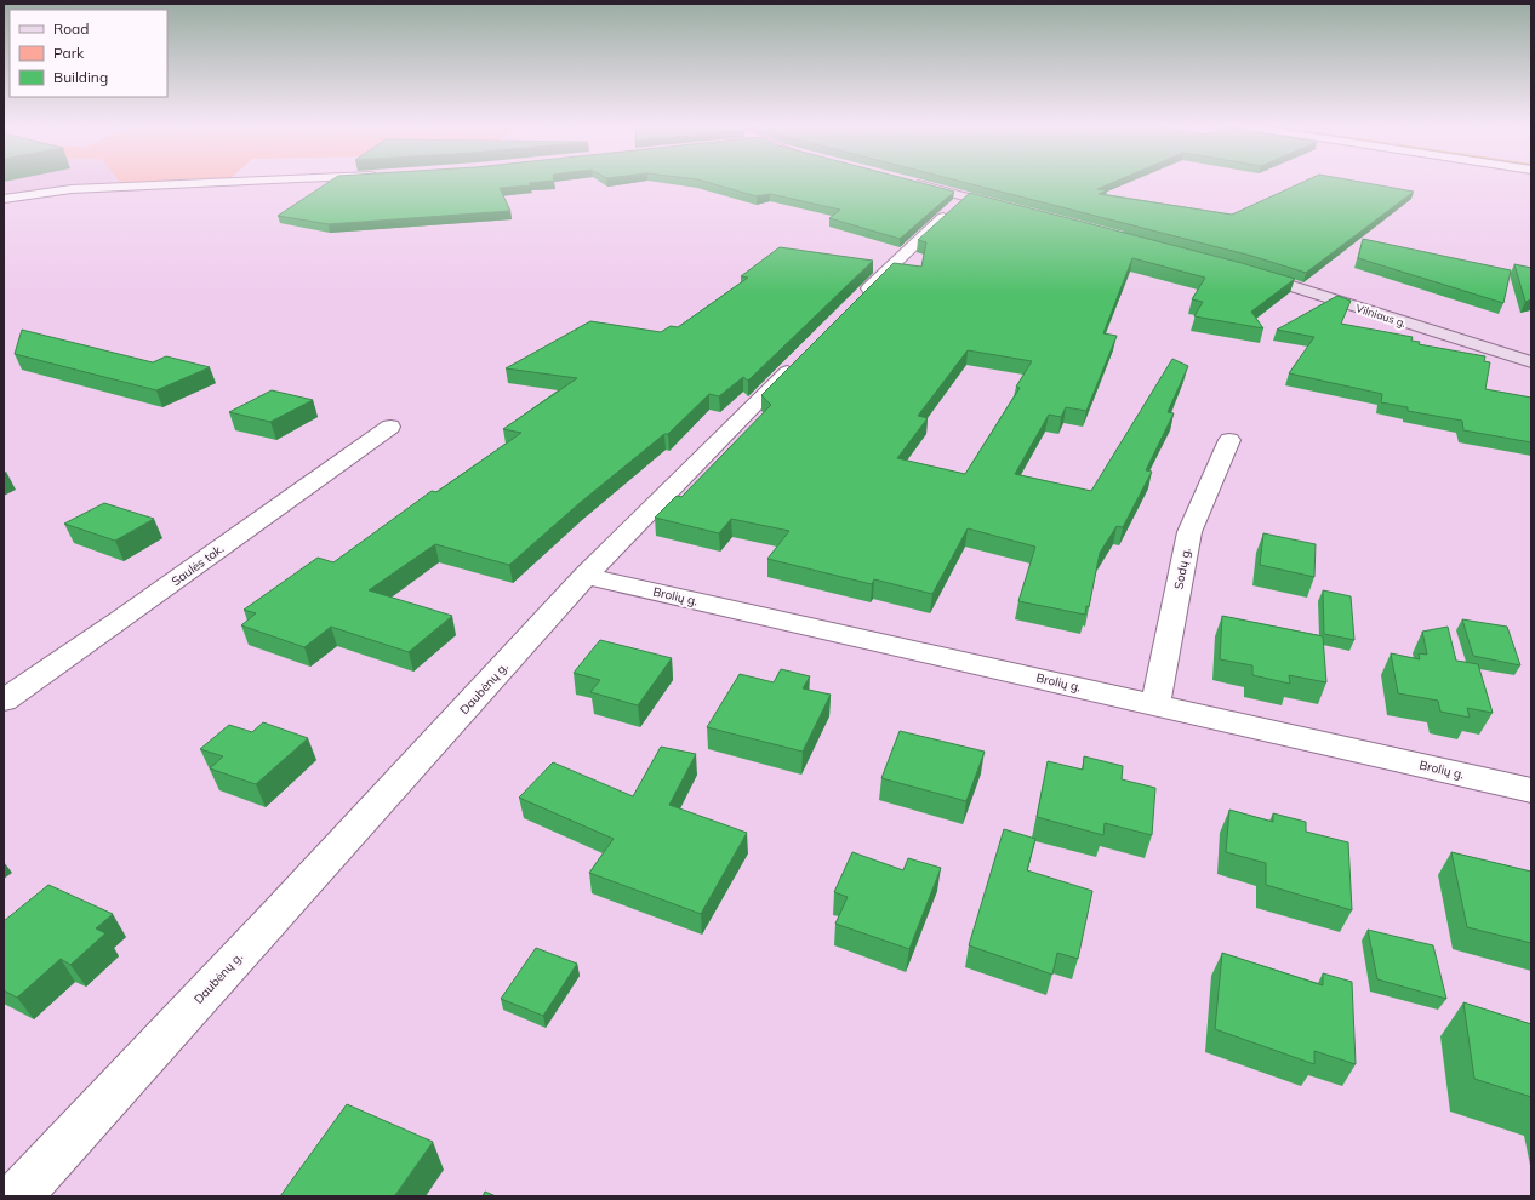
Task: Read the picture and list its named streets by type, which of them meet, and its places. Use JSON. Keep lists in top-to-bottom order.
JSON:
{
  "streets": {
    "main road": ["Vilniaus g."],
    "street": [
      "Saulės tak.",
      "Sodų g.",
      "Brolių g.",
      "Daubėnų g."
    ]
  },
  "crossings": [
    ["Sodų g.", "Brolių g."],
    ["Brolių g.", "Daubėnų g."]
  ],
  "legend": ["Road", "Park", "Building"]
}
